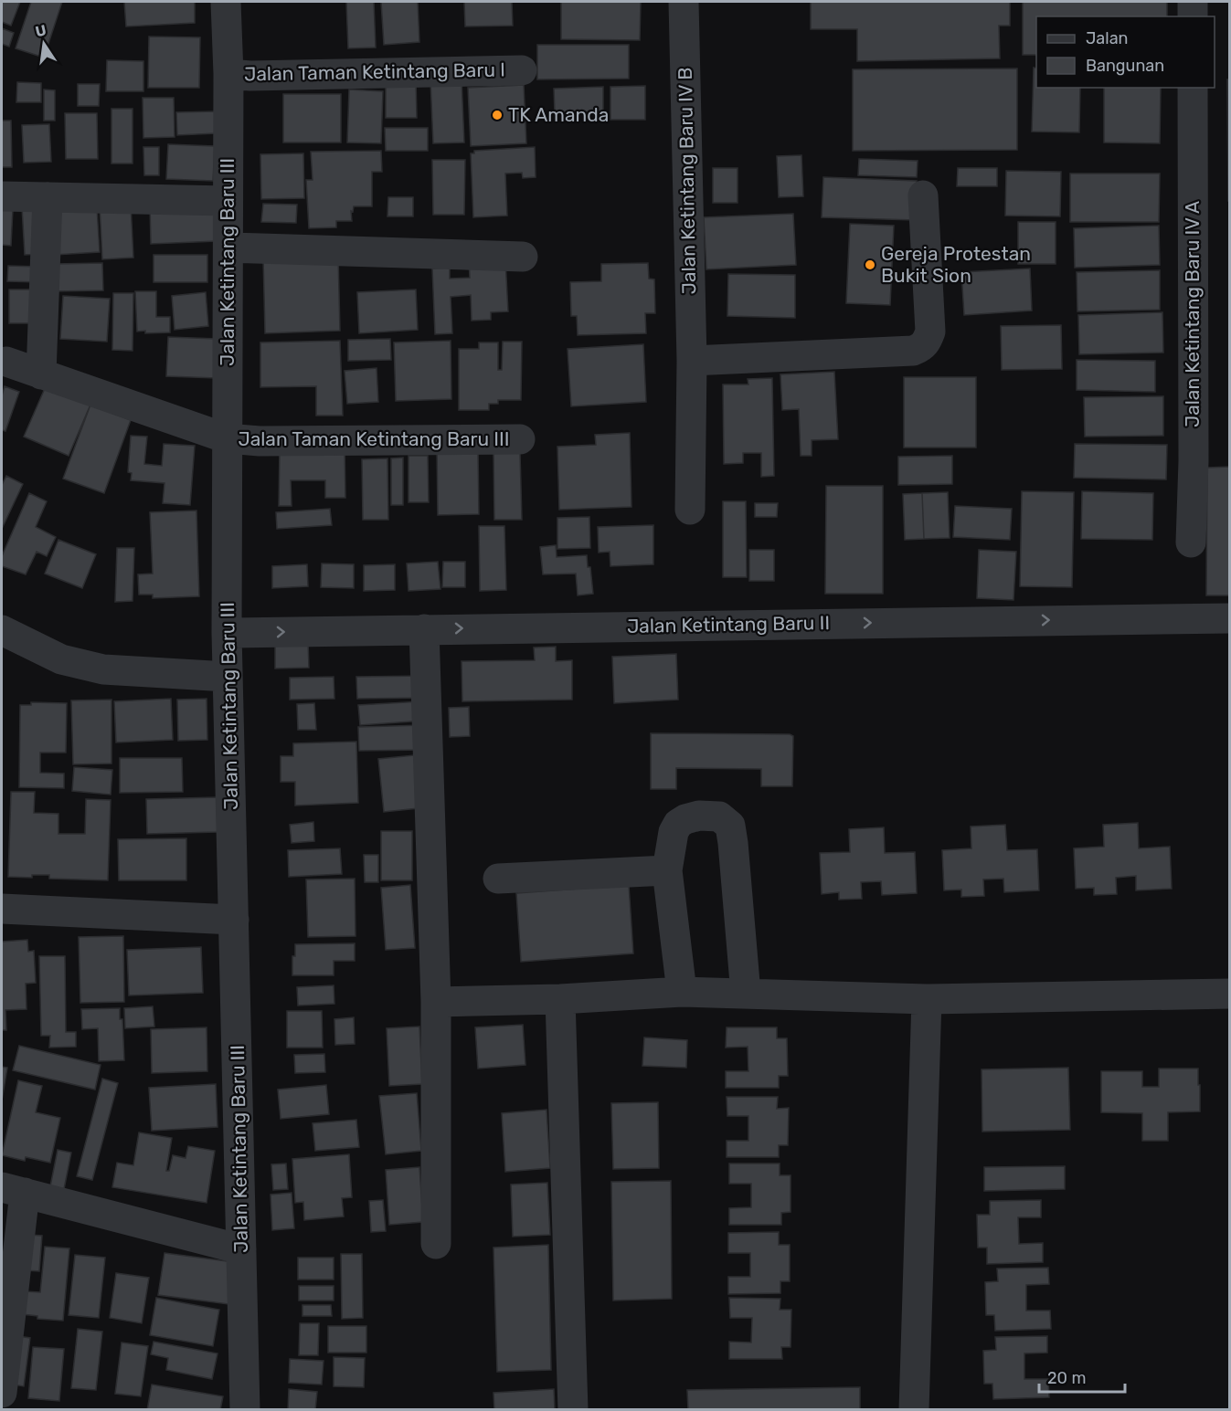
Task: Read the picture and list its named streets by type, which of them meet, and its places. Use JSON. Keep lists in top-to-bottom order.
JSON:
{
  "streets": {
    "street": [
      "Jalan Taman Ketintang Baru I",
      "Jalan Ketintang Baru IV B",
      "Jalan Ketintang Baru III",
      "Jalan Ketintang Baru IV A",
      "Jalan Taman Ketintang Baru III",
      "Jalan Ketintang Baru II"
    ]
  },
  "crossings": [
    ["Jalan Taman Ketintang Baru I", "Jalan Ketintang Baru III"],
    ["Jalan Ketintang Baru III", "Jalan Taman Ketintang Baru III"],
    ["Jalan Ketintang Baru III", "Jalan Ketintang Baru II"]
  ],
  "one_way": ["Jalan Ketintang Baru II"],
  "places": ["TK Amanda", "Gereja Protestan Bukit Sion"],
  "legend": ["Jalan", "Bangunan"],
  "scale_bar": "20 m",
  "north": "top"
}
